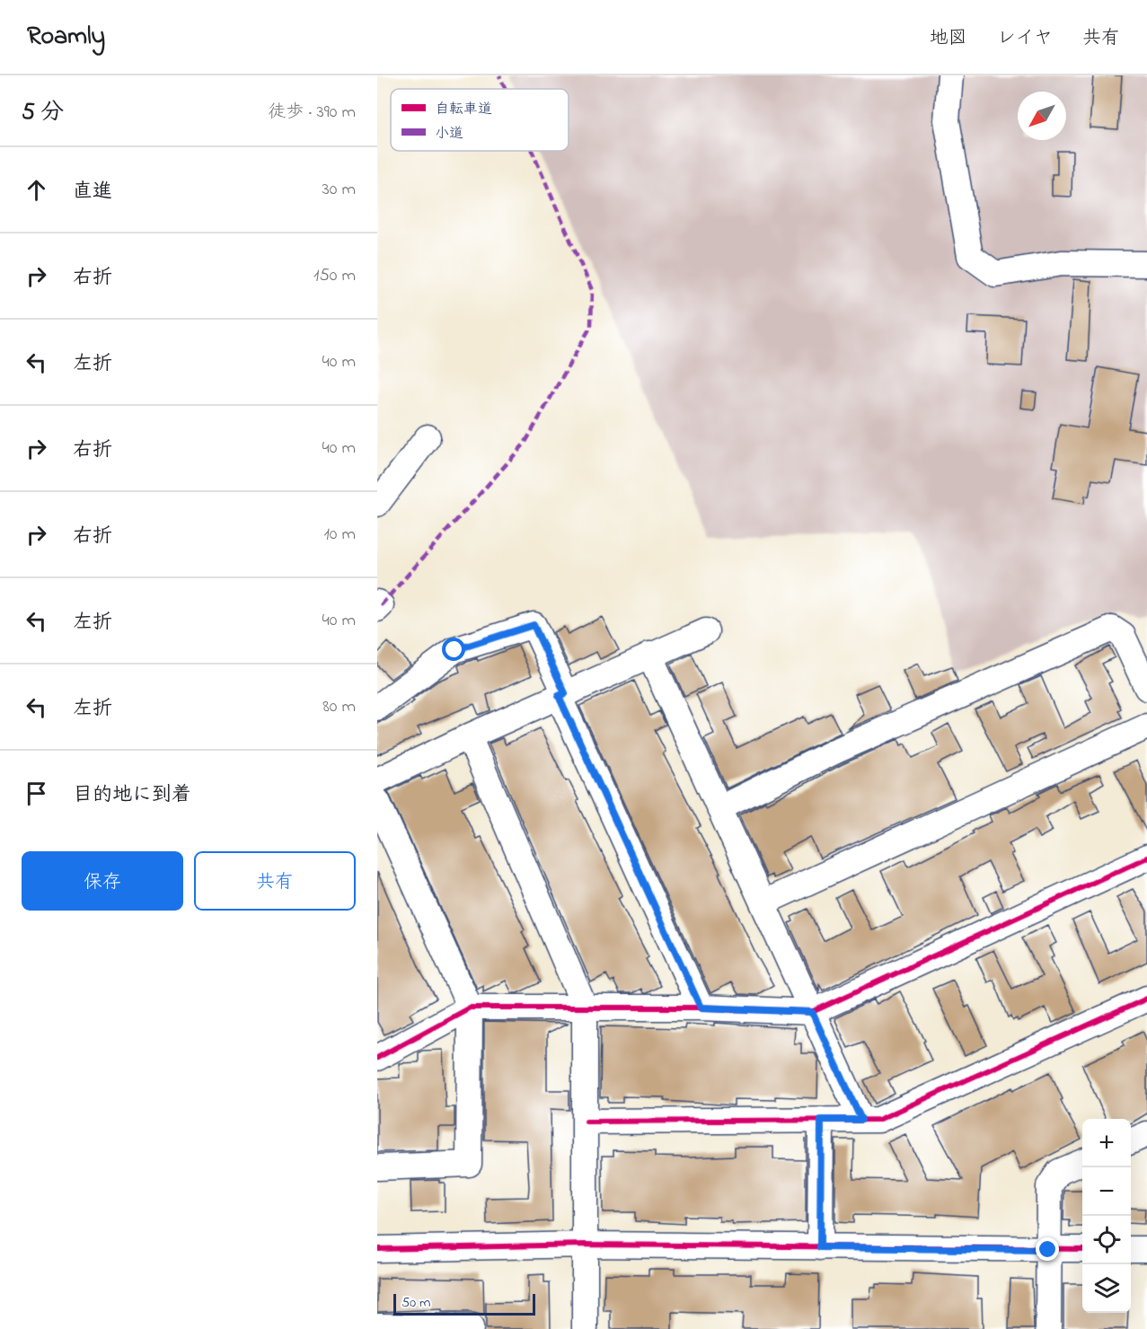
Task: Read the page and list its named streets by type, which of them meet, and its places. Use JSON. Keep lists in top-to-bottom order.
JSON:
{
  "legend": ["自転車道", "小道"],
  "scale_bar": "50 m",
  "north": "bottom left",
  "page": {
    "header": "Roamly",
    "nav": ["地図", "レイヤ", "共有"],
    "heading": ["5 分", "徒歩 · 390 m"],
    "list": [
      ["直進", "30 m"],
      ["右折", "150 m"],
      ["左折", "40 m"],
      ["右折", "40 m"],
      ["右折", "10 m"],
      ["左折", "40 m"],
      ["左折", "80 m"],
      "目的地に到着"
    ],
    "buttons": ["保存", "共有"],
    "map_buttons": ["+", "−"],
    "scale": "50 m"
  }
}
